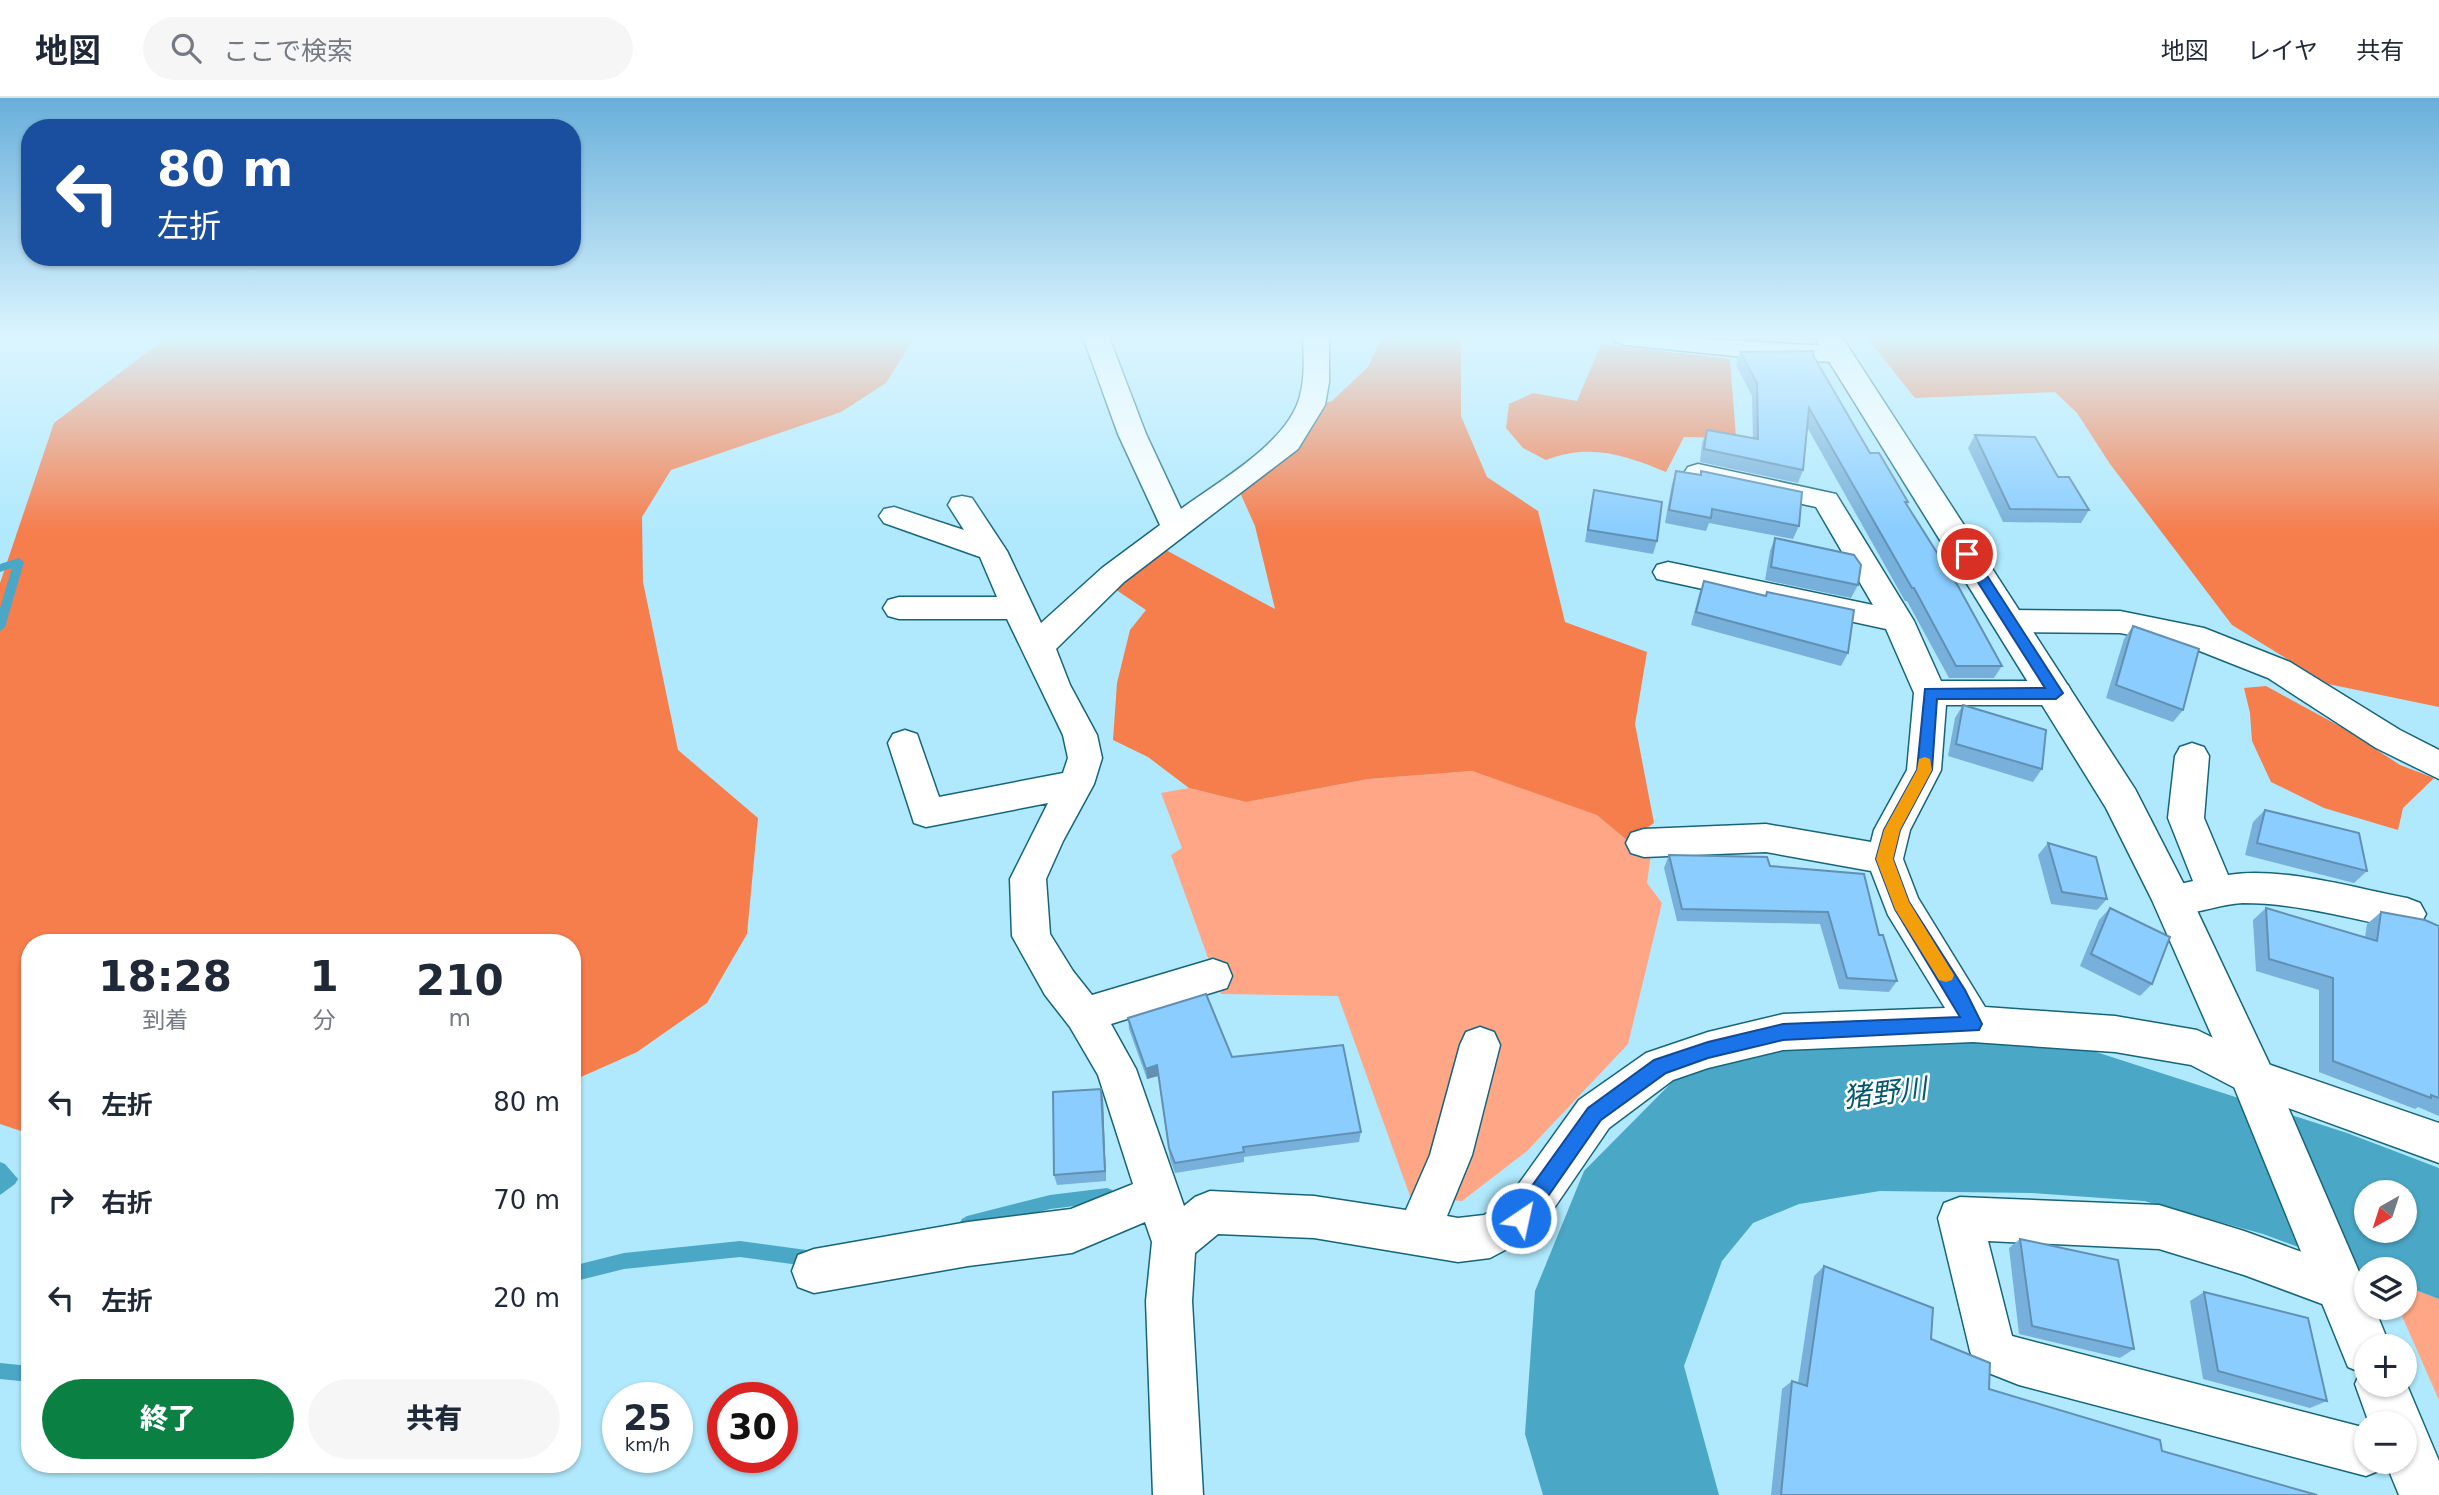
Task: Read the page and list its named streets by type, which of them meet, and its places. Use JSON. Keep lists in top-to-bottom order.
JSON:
{
  "water": ["猪野川"],
  "north": "bottom left",
  "page": {
    "header": "地図",
    "search": "ここで検索",
    "nav": ["地図", "レイヤ", "共有"],
    "turn": ["80 m", "左折"],
    "eta": [
      "18:28",
      "到着",
      "1",
      "分",
      "210",
      "m"
    ],
    "list": [
      {
        "name": "左折",
        "value": "80 m"
      },
      {
        "name": "右折",
        "value": "70 m"
      },
      {
        "name": "左折",
        "value": "20 m"
      }
    ],
    "map_buttons": ["+", "−"],
    "buttons": ["終了", "共有"],
    "speed": "25 km/h",
    "limit": "30"
  }
}
